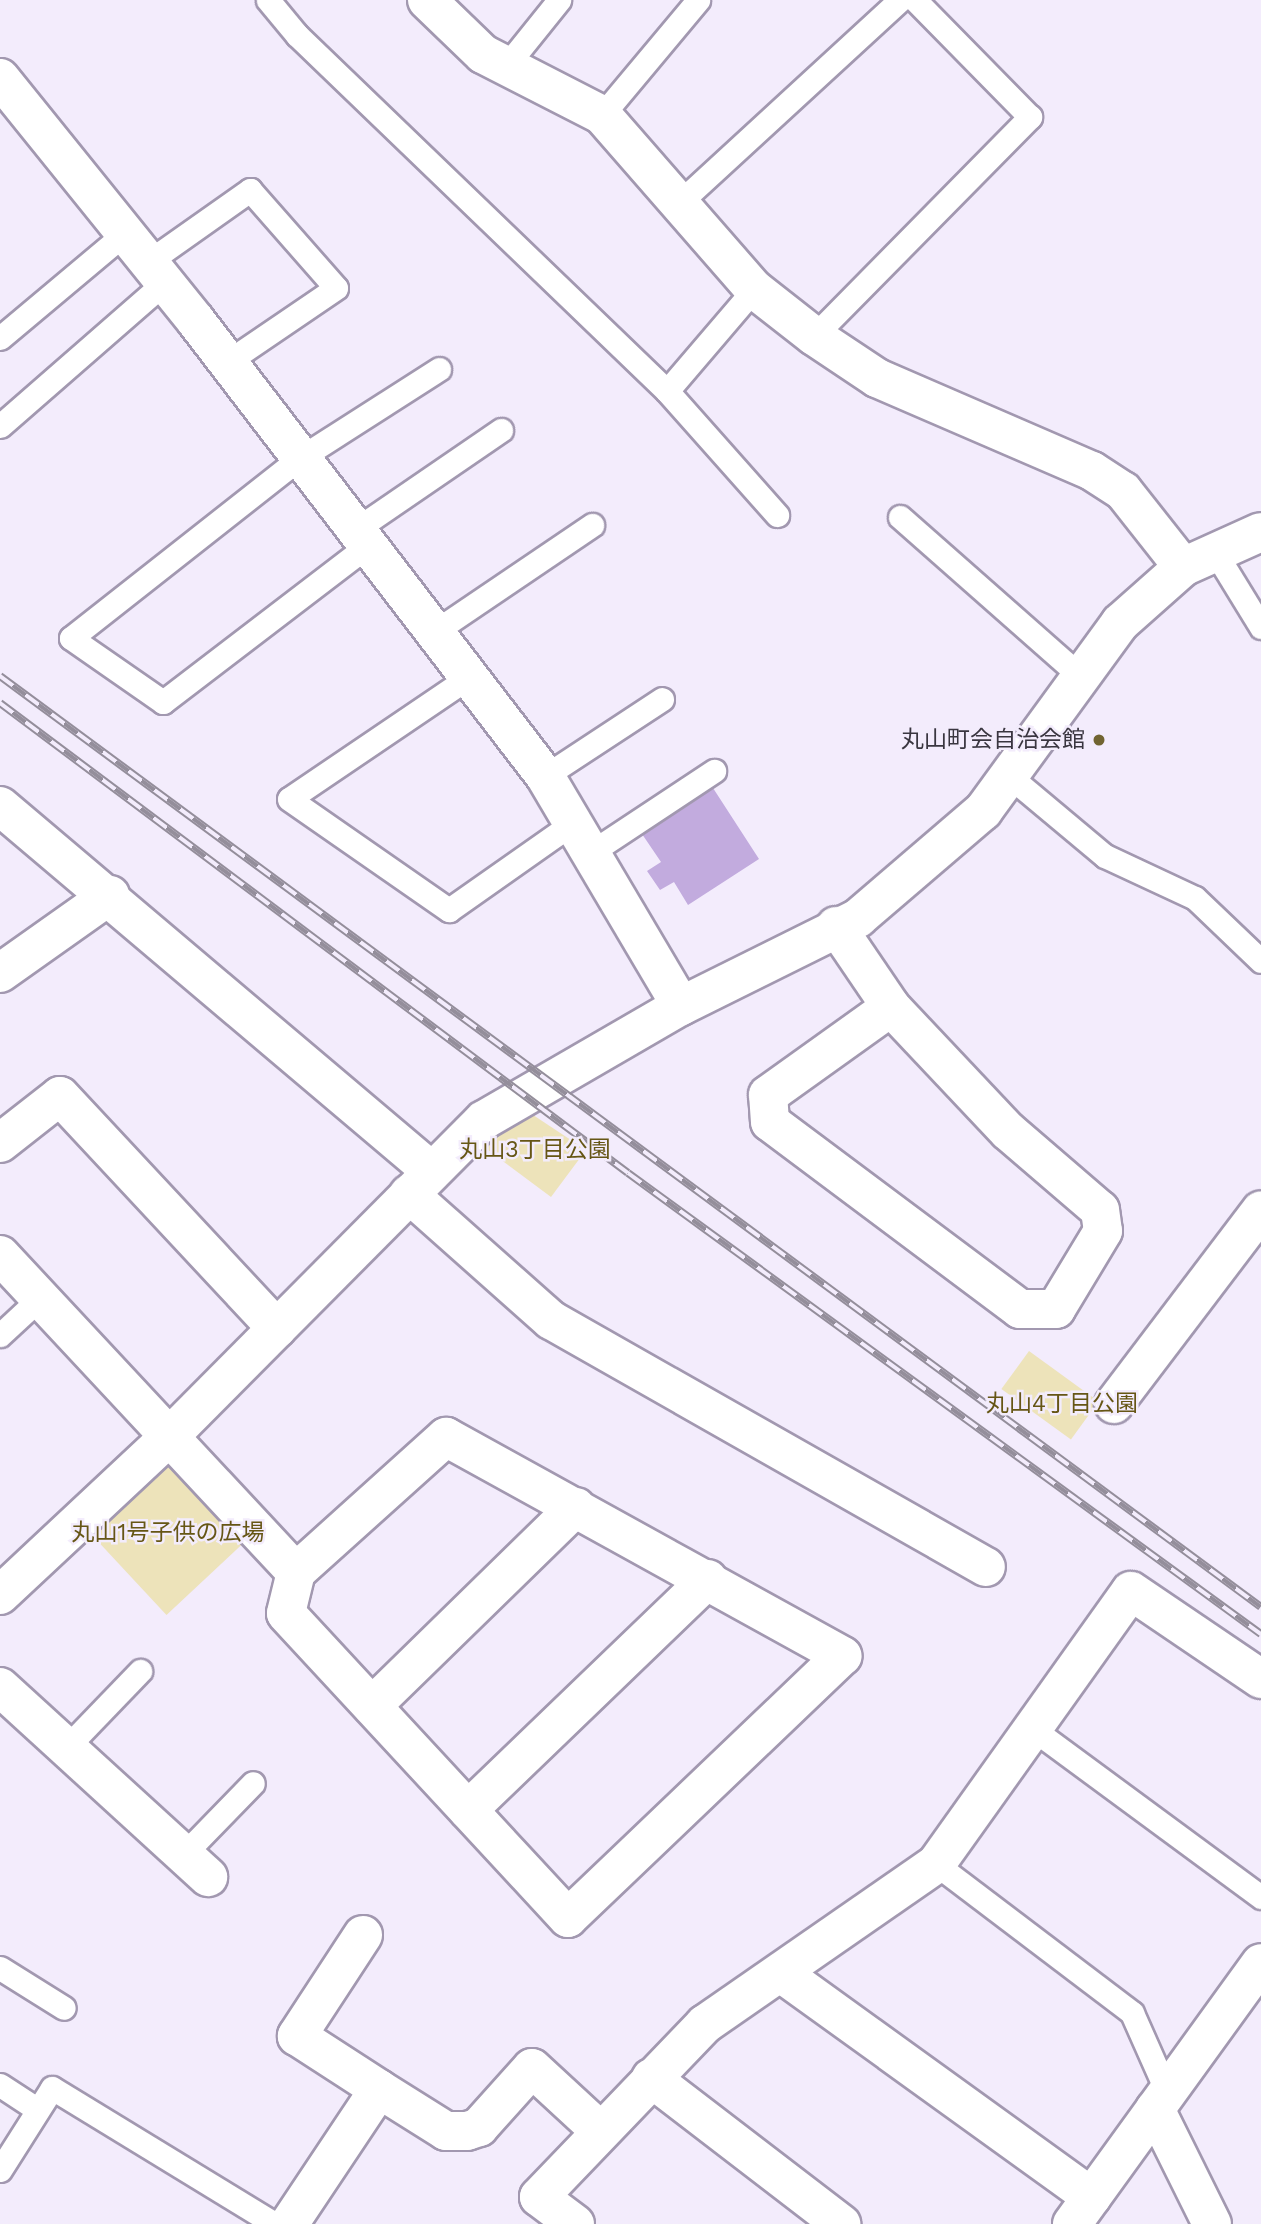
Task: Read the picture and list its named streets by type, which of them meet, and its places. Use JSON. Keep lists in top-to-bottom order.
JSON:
{
  "parks": ["丸山3丁目公園", "丸山4丁目公園", "丸山1号子供の広場"],
  "places": ["丸山町会自治会館"]
}
